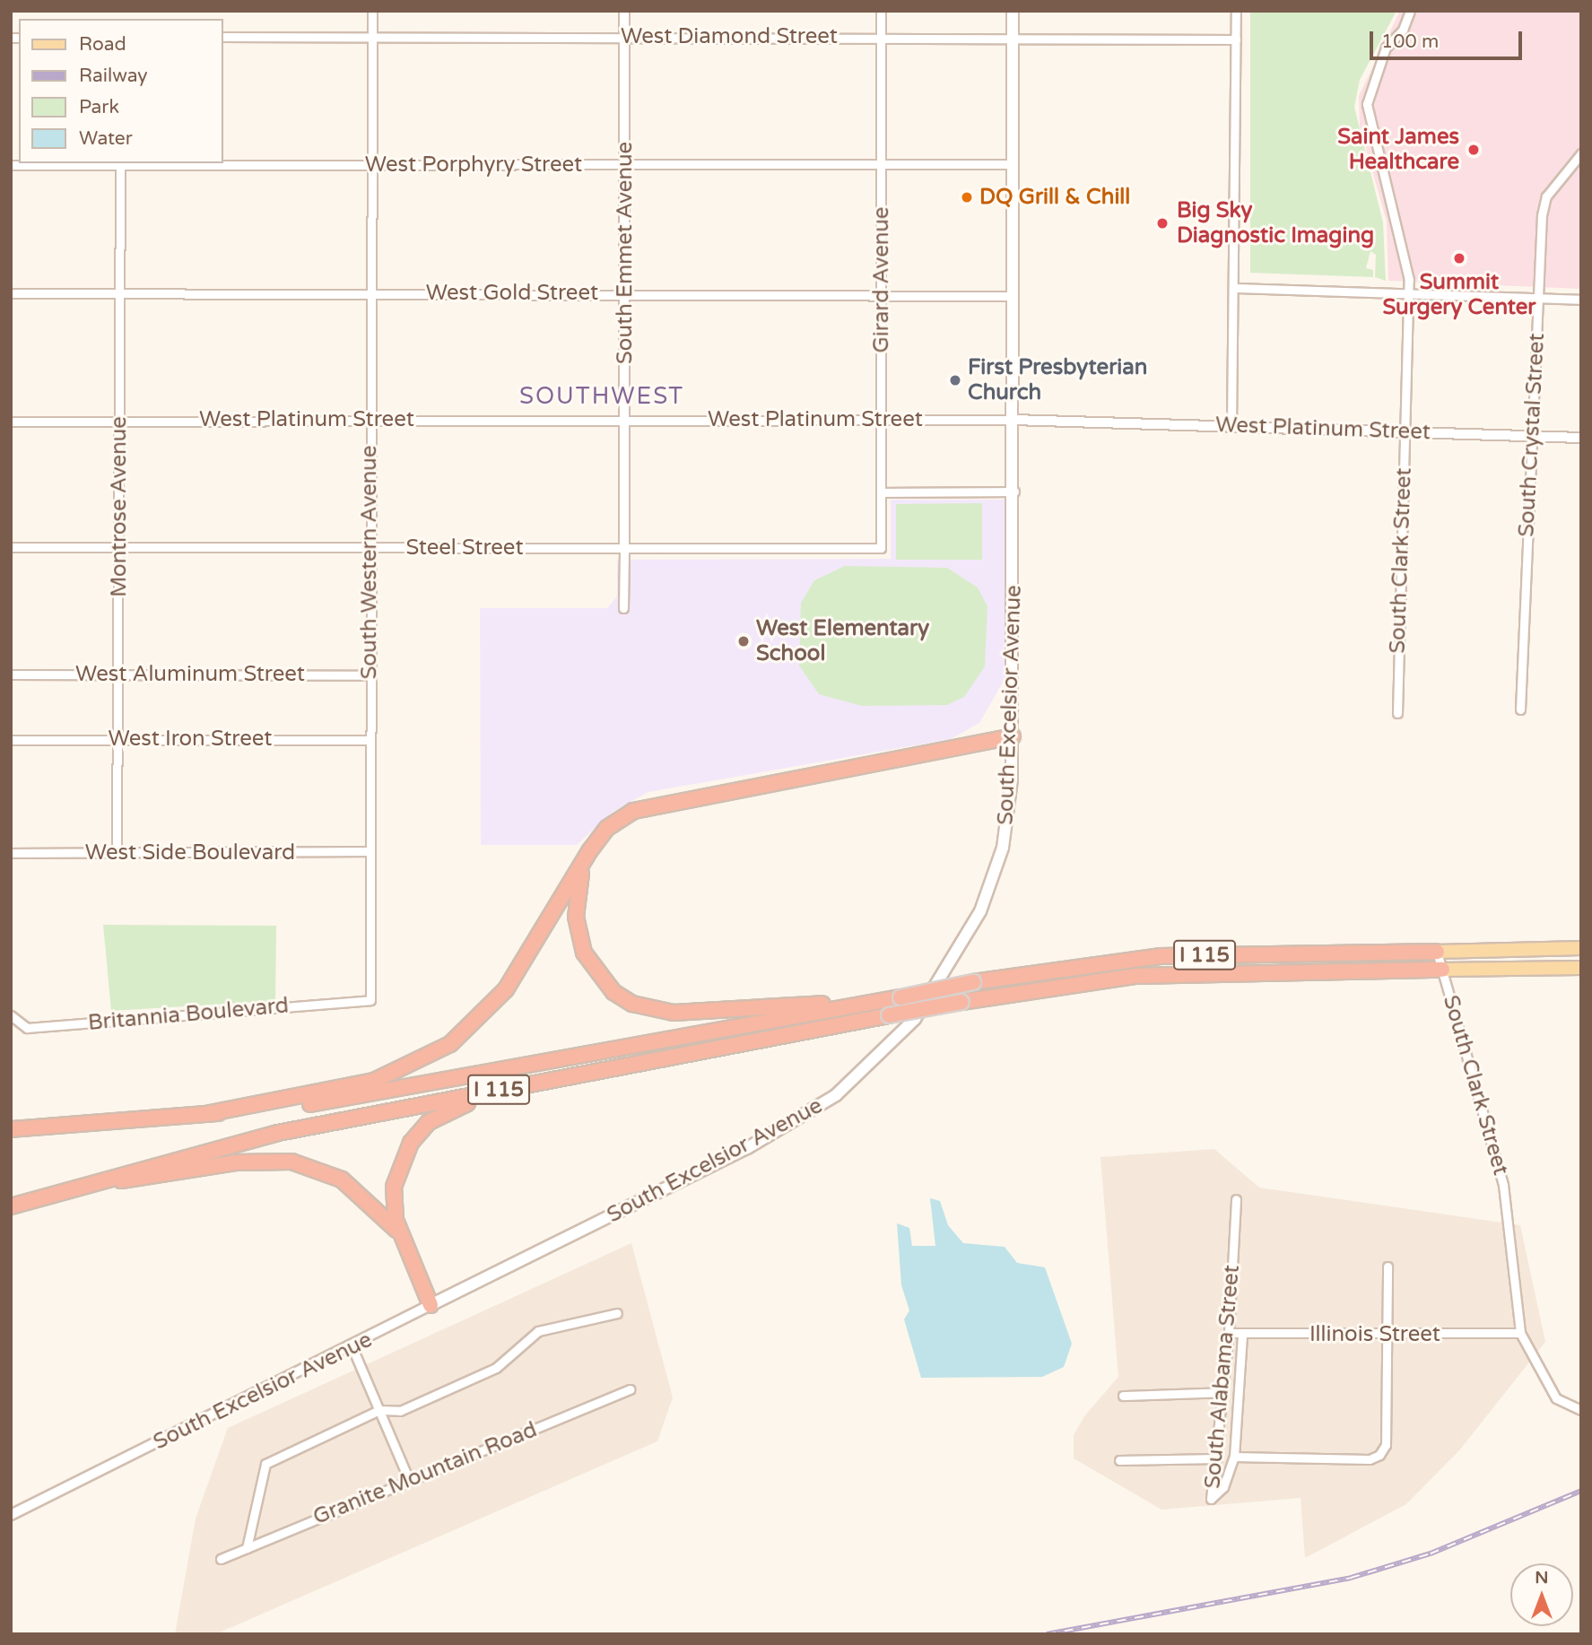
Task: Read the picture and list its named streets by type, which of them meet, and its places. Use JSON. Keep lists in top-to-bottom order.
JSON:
{
  "streets": {
    "highway": ["I 115"],
    "main road": ["South Excelsior Avenue"],
    "street": [
      "West Diamond Street",
      "West Porphyry Street",
      "South Emmet Avenue",
      "Girard Avenue",
      "West Gold Street",
      "West Platinum Street",
      "South Crystal Street",
      "Montrose Avenue",
      "Steel Street",
      "South Clark Street",
      "South Western Avenue",
      "West Aluminum Street",
      "West Iron Street",
      "West Side Boulevard",
      "Britannia Boulevard",
      "Illinois Street",
      "South Alabama Street",
      "Granite Mountain Road"
    ]
  },
  "crossings": [
    ["West Diamond Street", "South Emmet Avenue"],
    ["West Diamond Street", "Girard Avenue"],
    ["West Diamond Street", "South Western Avenue"],
    ["West Diamond Street", "South Excelsior Avenue"],
    ["West Porphyry Street", "South Emmet Avenue"],
    ["West Porphyry Street", "Girard Avenue"],
    ["West Porphyry Street", "Montrose Avenue"],
    ["West Porphyry Street", "South Western Avenue"],
    ["West Porphyry Street", "South Excelsior Avenue"],
    ["South Emmet Avenue", "West Gold Street"],
    ["South Emmet Avenue", "West Platinum Street"],
    ["South Emmet Avenue", "Steel Street"],
    ["Girard Avenue", "West Gold Street"],
    ["Girard Avenue", "West Platinum Street"],
    ["Girard Avenue", "Steel Street"],
    ["West Gold Street", "Montrose Avenue"],
    ["West Gold Street", "South Western Avenue"],
    ["West Gold Street", "South Excelsior Avenue"],
    ["West Platinum Street", "South Crystal Street"],
    ["West Platinum Street", "Montrose Avenue"],
    ["West Platinum Street", "South Clark Street"],
    ["West Platinum Street", "South Western Avenue"],
    ["West Platinum Street", "South Excelsior Avenue"],
    ["Montrose Avenue", "Steel Street"],
    ["Montrose Avenue", "West Aluminum Street"],
    ["Montrose Avenue", "West Iron Street"],
    ["Montrose Avenue", "West Side Boulevard"],
    ["Steel Street", "South Western Avenue"],
    ["South Clark Street", "I 115"],
    ["South Clark Street", "Illinois Street"],
    ["South Western Avenue", "West Aluminum Street"],
    ["South Western Avenue", "West Iron Street"],
    ["South Western Avenue", "West Side Boulevard"],
    ["South Western Avenue", "Britannia Boulevard"],
    ["Illinois Street", "South Alabama Street"]
  ],
  "districts": ["SOUTHWEST"],
  "places": [
    "Saint James Healthcare",
    "DQ Grill & Chill",
    "Big Sky Diagnostic Imaging",
    "Summit Surgery Center",
    "First Presbyterian Church",
    "West Elementary School"
  ],
  "legend": [
    "Road",
    "Railway",
    "Park",
    "Water"
  ],
  "scale_bar": "100 m",
  "north": "top"
}
